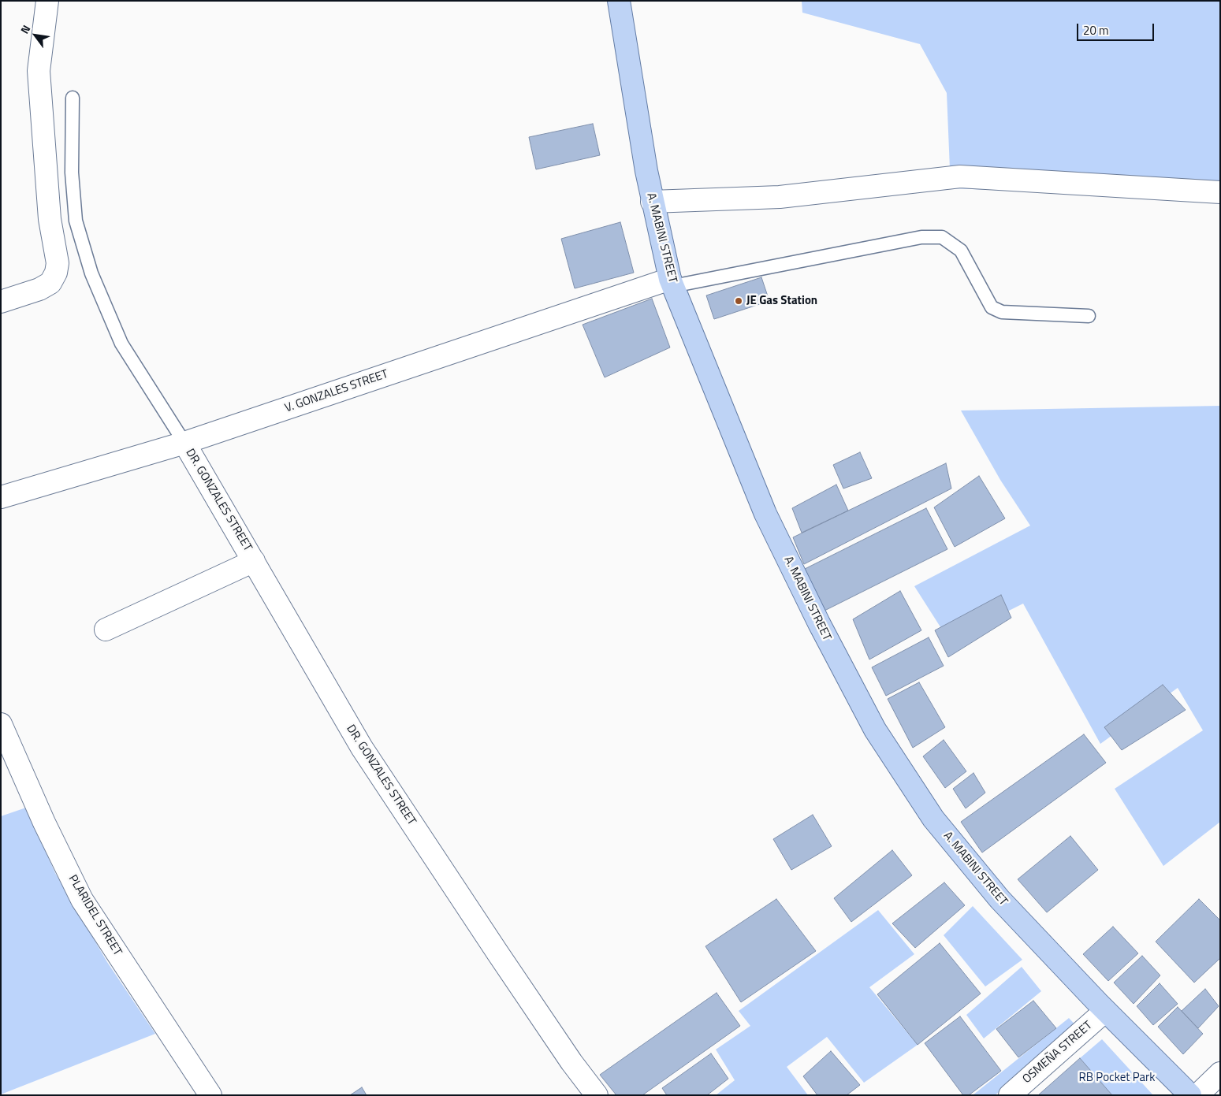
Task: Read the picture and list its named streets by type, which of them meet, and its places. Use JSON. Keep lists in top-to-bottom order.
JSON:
{
  "streets": {
    "main road": ["A. MABINI STREET"],
    "street": [
      "V. GONZALES STREET",
      "DR. GONZALES STREET",
      "PLARIDEL STREET",
      "OSMEÑA STREET"
    ]
  },
  "crossings": [
    ["A. MABINI STREET", "V. GONZALES STREET"],
    ["A. MABINI STREET", "OSMEÑA STREET"],
    ["V. GONZALES STREET", "DR. GONZALES STREET"]
  ],
  "parks": ["RB Pocket Park"],
  "places": ["JE Gas Station"],
  "scale_bar": "20 m",
  "north": "top left"
}
